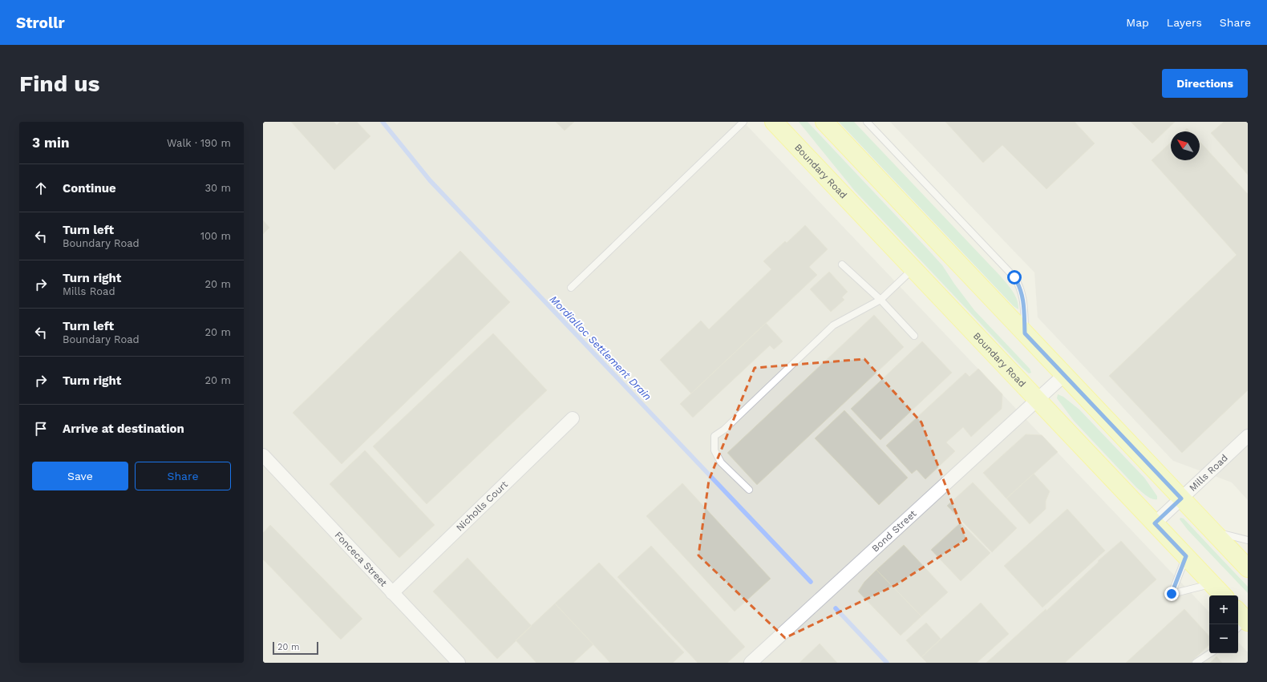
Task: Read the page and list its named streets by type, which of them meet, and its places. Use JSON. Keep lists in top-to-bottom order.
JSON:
{
  "streets": {
    "main road": ["Boundary Road"],
    "street": [
      "Mills Road",
      "Nicholls Court",
      "Bond Street",
      "Fonceca Street"
    ]
  },
  "crossings": [
    ["Boundary Road", "Mills Road"],
    ["Boundary Road", "Bond Street"],
    ["Nicholls Court", "Fonceca Street"]
  ],
  "water": ["Mordialloc Settlement Drain"],
  "scale_bar": "20 m",
  "north": "top left",
  "page": {
    "header": "Strollr",
    "nav": ["Map", "Layers", "Share"],
    "buttons": [
      "Directions",
      ["Save", "Share"]
    ],
    "title": "Find us",
    "heading": ["3 min", "Walk · 190 m"],
    "list": [
      ["Continue", "30 m"],
      ["Turn left", "Boundary Road", "100 m"],
      ["Turn right", "Mills Road", "20 m"],
      ["Turn left", "Boundary Road", "20 m"],
      ["Turn right", "20 m"],
      "Arrive at destination"
    ],
    "map_buttons": ["+", "−"],
    "scale": "20 m"
  }
}
